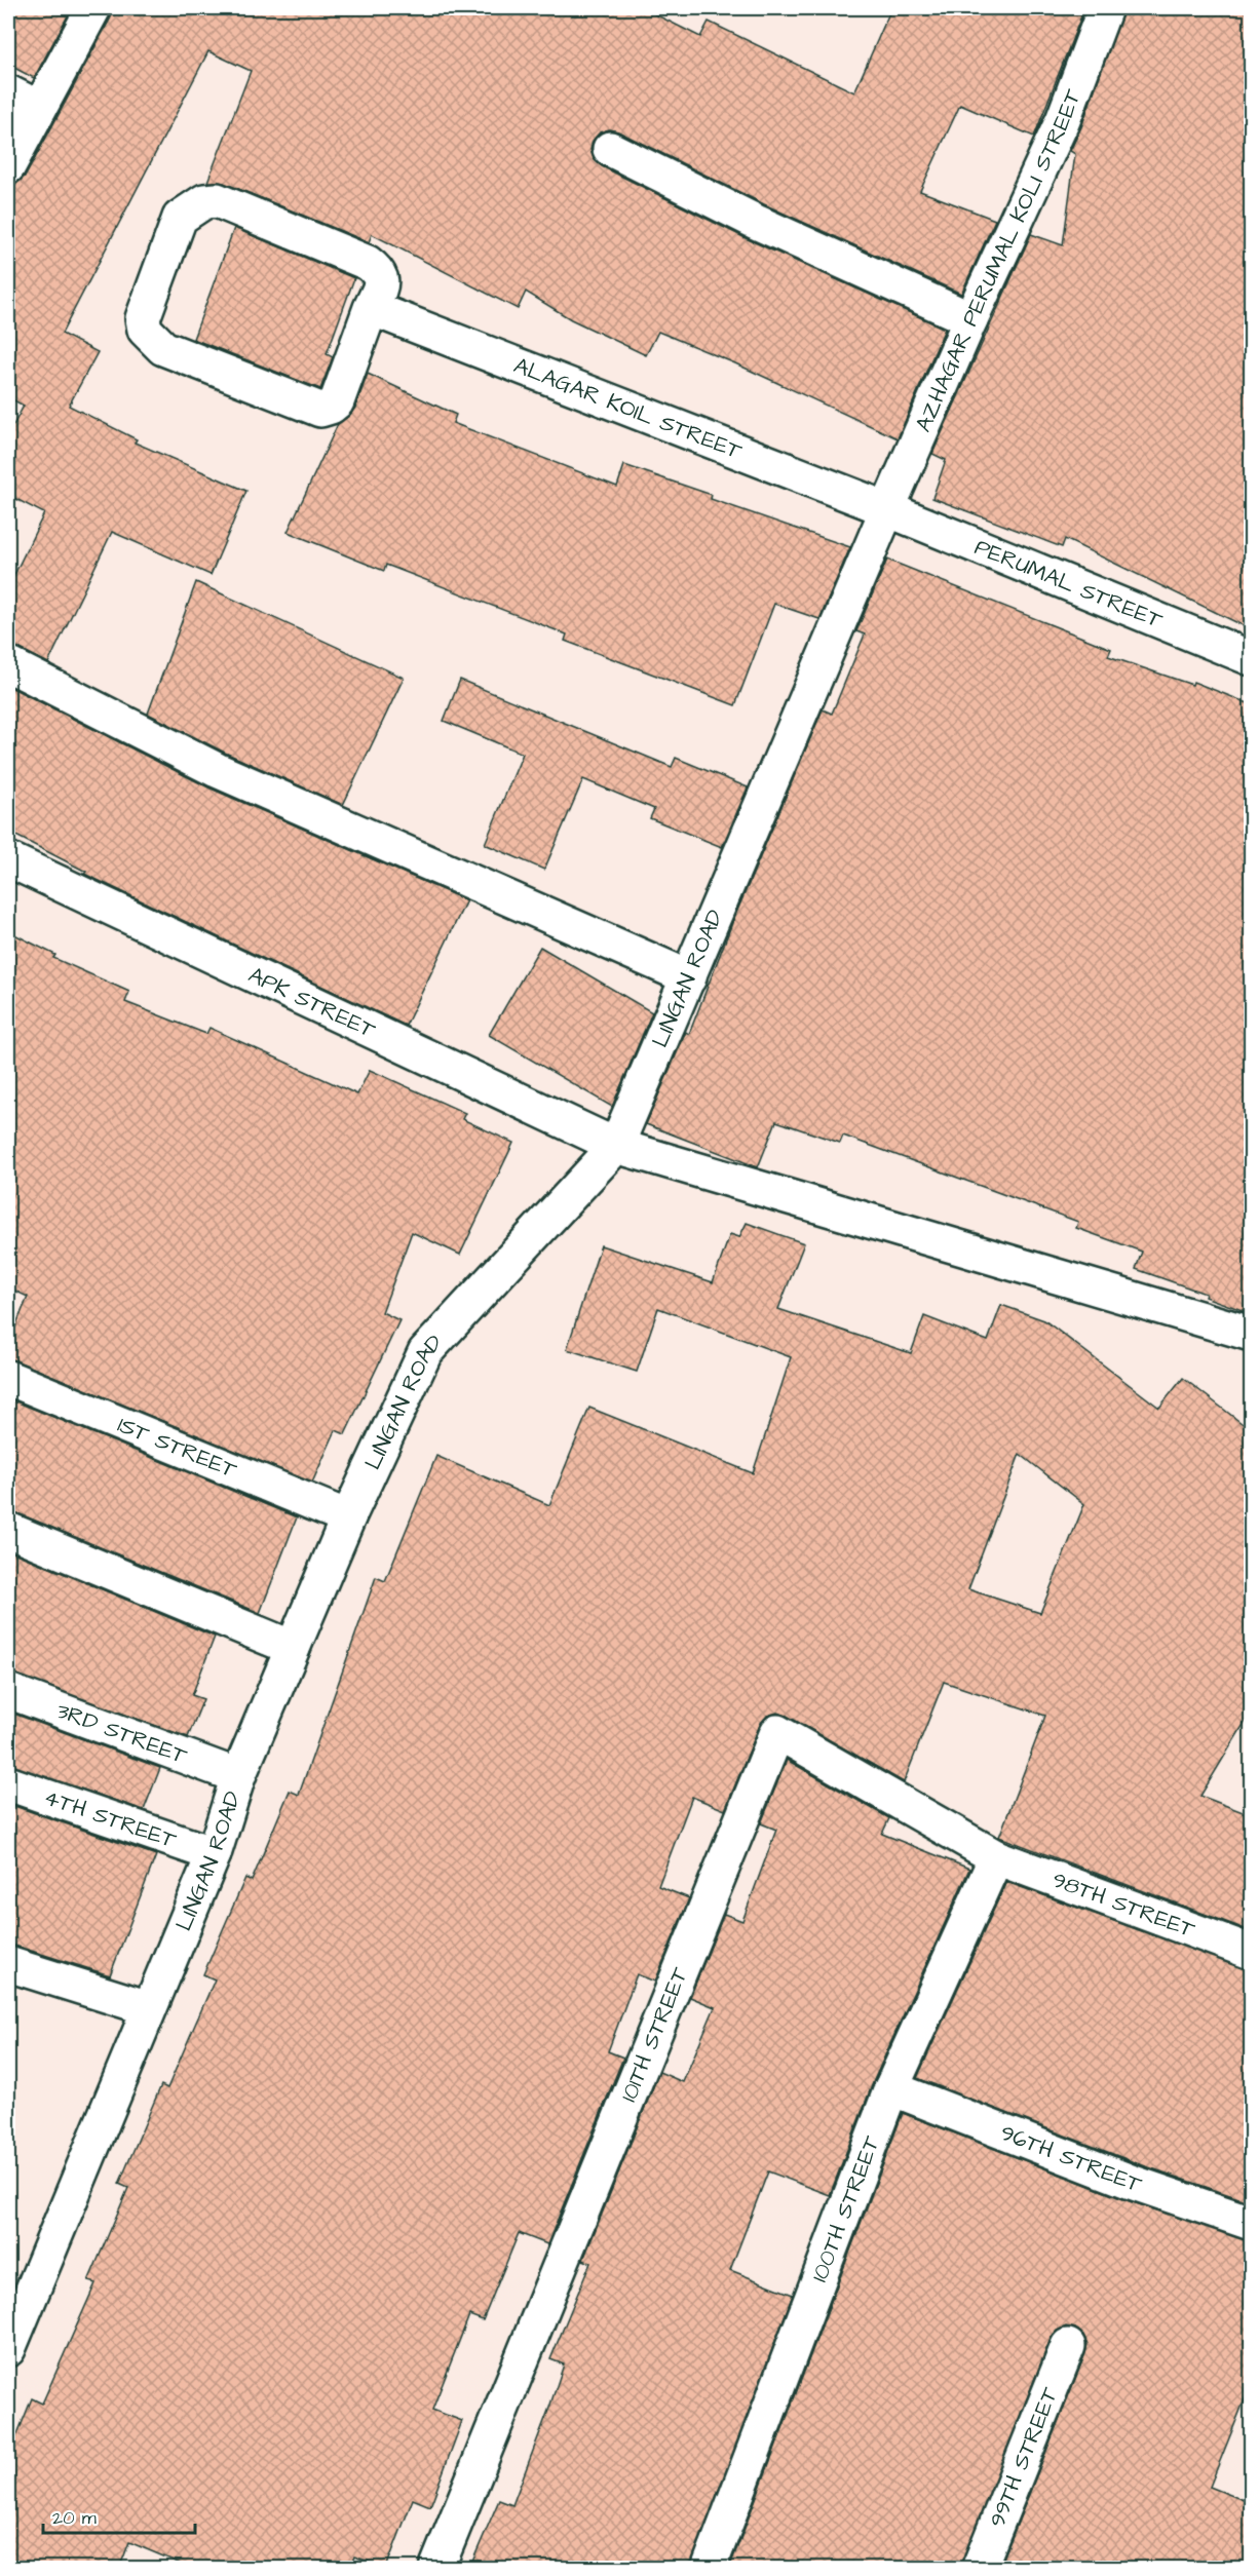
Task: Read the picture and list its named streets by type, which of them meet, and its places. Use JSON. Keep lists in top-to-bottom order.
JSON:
{
  "streets": {
    "street": [
      "AZHAGAR PERUMAL KOLI STREET",
      "ALAGAR KOIL STREET",
      "PERUMAL STREET",
      "LINGAN ROAD",
      "APK STREET",
      "1ST STREET",
      "3RD STREET",
      "4TH STREET",
      "98TH STREET",
      "101TH STREET",
      "96TH STREET",
      "100TH STREET",
      "99TH STREET"
    ]
  },
  "crossings": [
    ["AZHAGAR PERUMAL KOLI STREET", "ALAGAR KOIL STREET"],
    ["AZHAGAR PERUMAL KOLI STREET", "PERUMAL STREET"],
    ["AZHAGAR PERUMAL KOLI STREET", "LINGAN ROAD"],
    ["ALAGAR KOIL STREET", "PERUMAL STREET"],
    ["ALAGAR KOIL STREET", "LINGAN ROAD"],
    ["PERUMAL STREET", "LINGAN ROAD"],
    ["LINGAN ROAD", "APK STREET"],
    ["LINGAN ROAD", "1ST STREET"],
    ["LINGAN ROAD", "3RD STREET"],
    ["LINGAN ROAD", "4TH STREET"],
    ["98TH STREET", "101TH STREET"],
    ["98TH STREET", "100TH STREET"],
    ["101TH STREET", "100TH STREET"],
    ["96TH STREET", "100TH STREET"]
  ],
  "scale_bar": "20 m"
}
